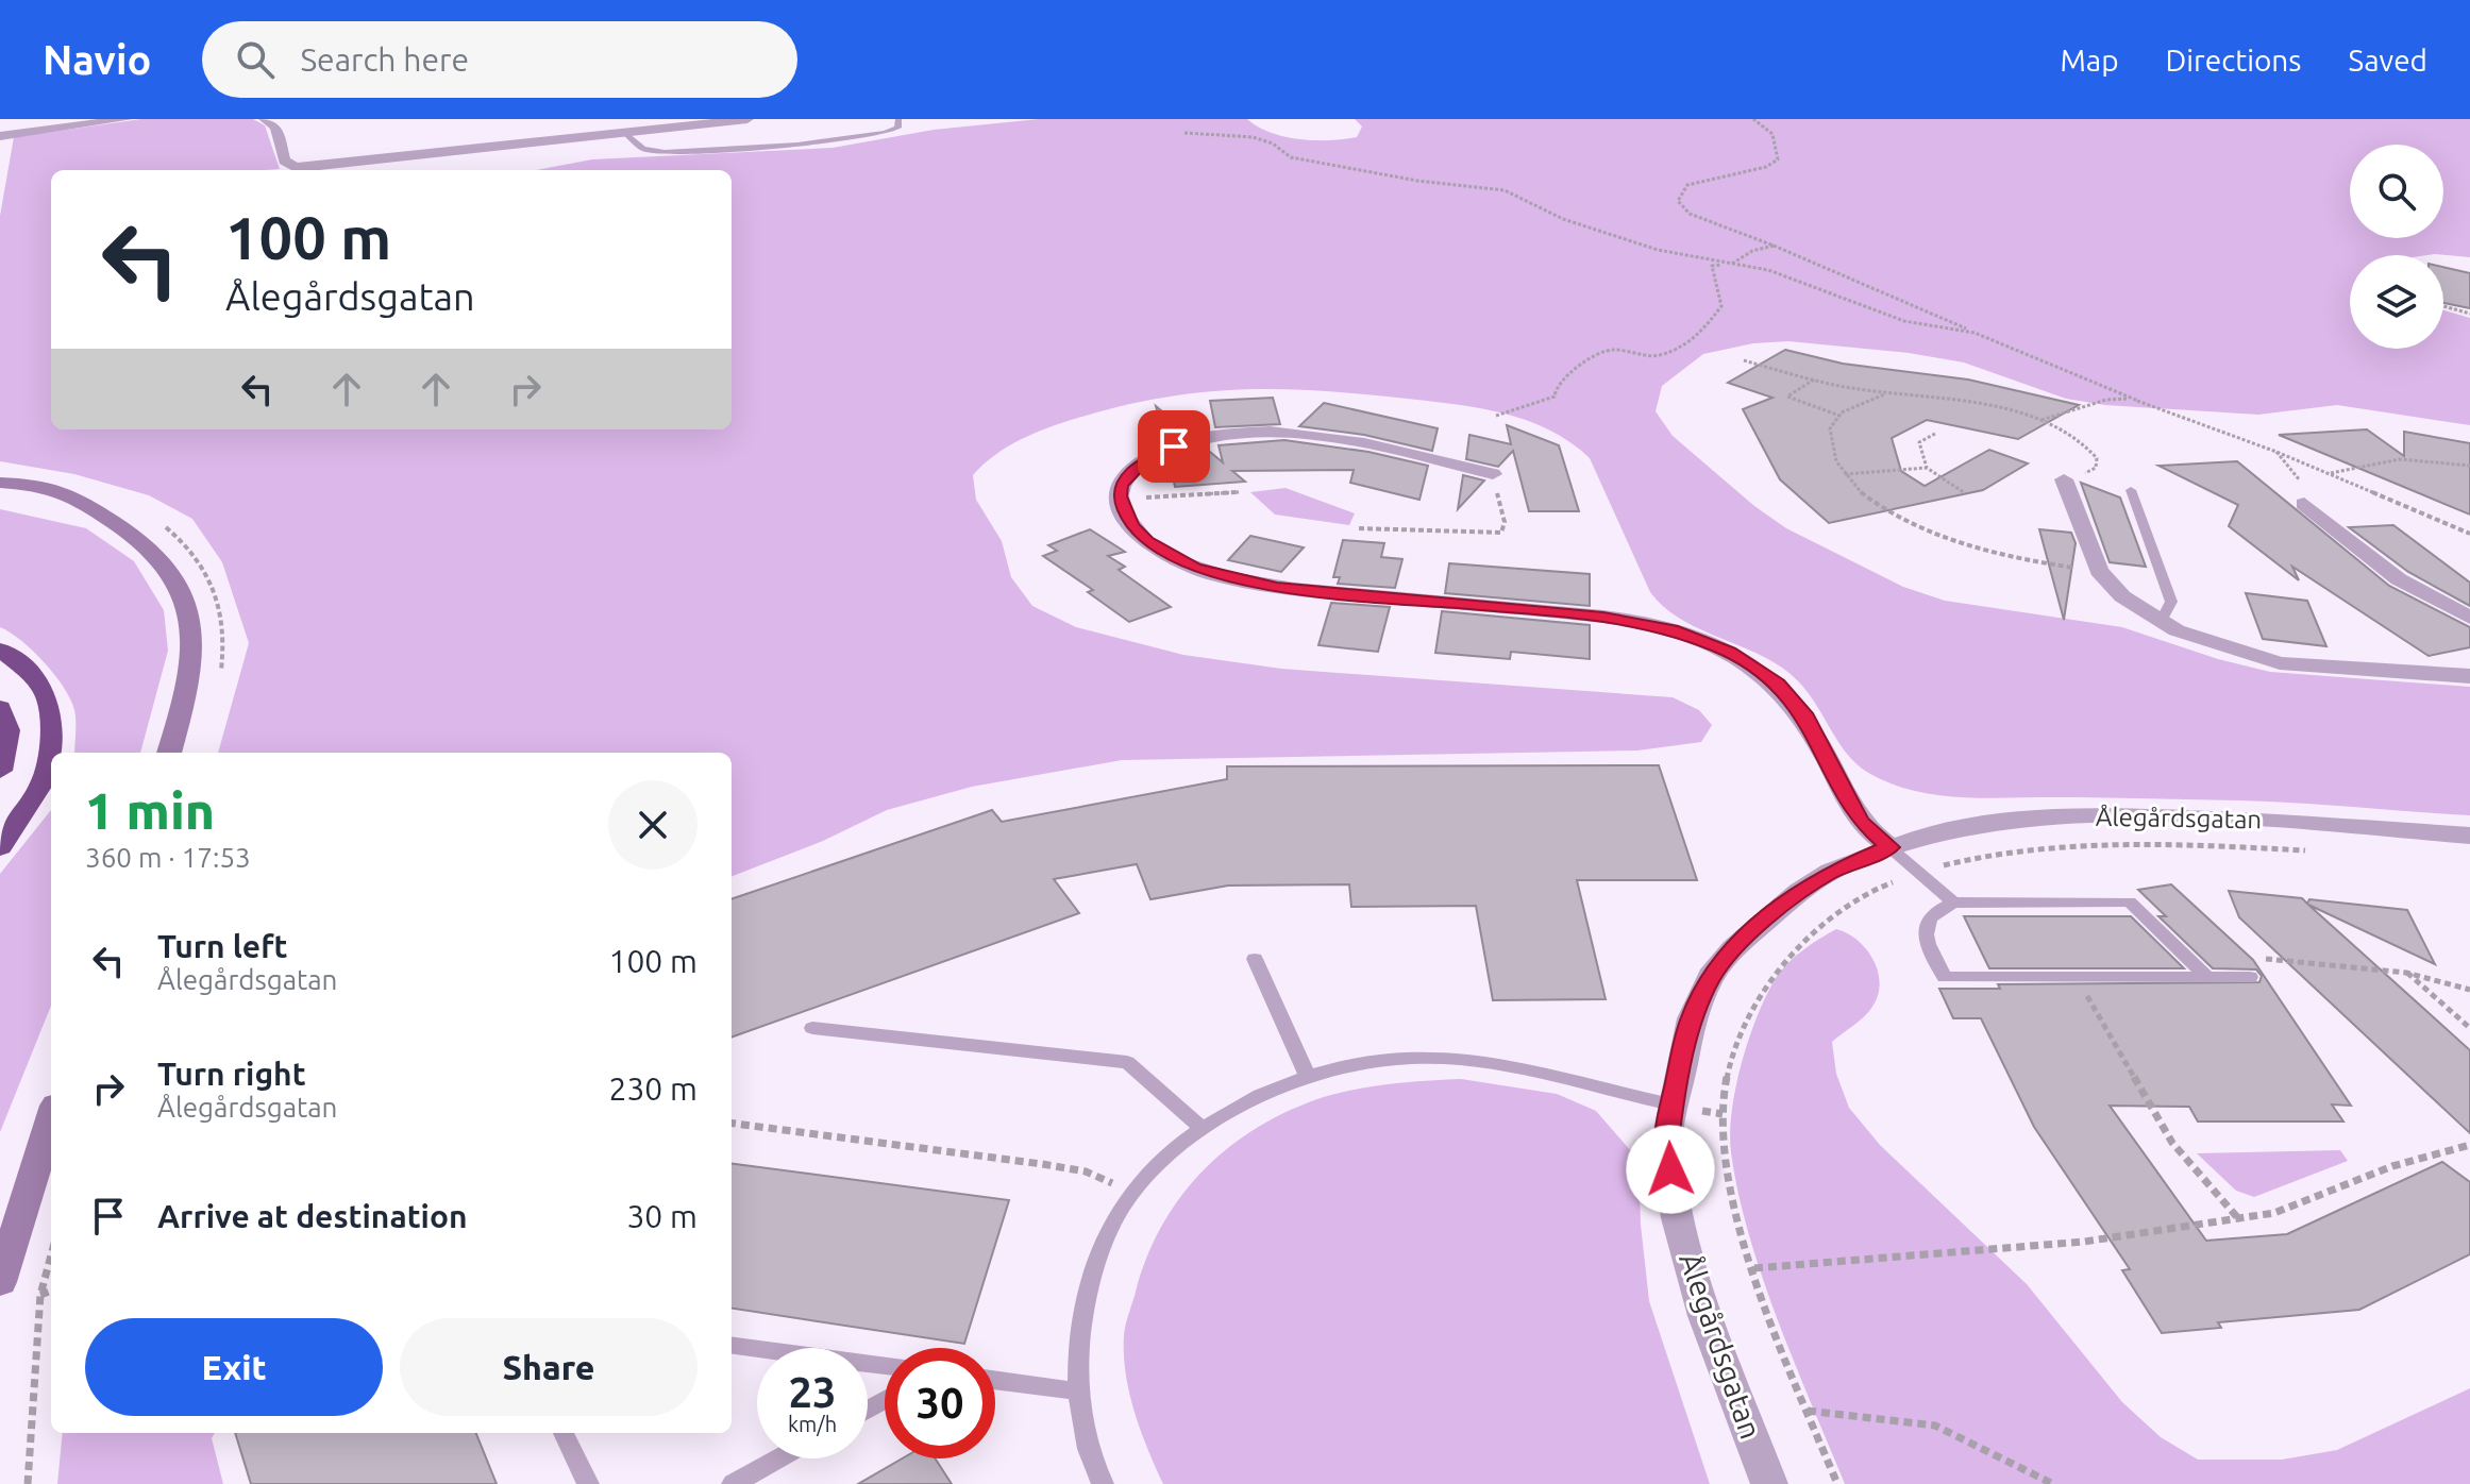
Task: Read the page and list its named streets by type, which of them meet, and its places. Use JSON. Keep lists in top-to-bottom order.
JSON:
{
  "streets": {
    "street": ["Ålegårdsgatan"]
  },
  "page": {
    "header": "Navio",
    "search": "Search here",
    "nav": ["Map", "Directions", "Saved"],
    "turn": ["100 m", "Ålegårdsgatan"],
    "heading": ["1 min", "360 m · 17:53"],
    "list": [
      {
        "name": "Turn left",
        "note": "Ålegårdsgatan",
        "value": "100 m"
      },
      {
        "name": "Turn right",
        "note": "Ålegårdsgatan",
        "value": "230 m"
      },
      {
        "name": "Arrive at destination",
        "value": "30 m"
      }
    ],
    "buttons": ["Exit", "Share"],
    "speed": "23 km/h",
    "limit": "30"
  }
}
